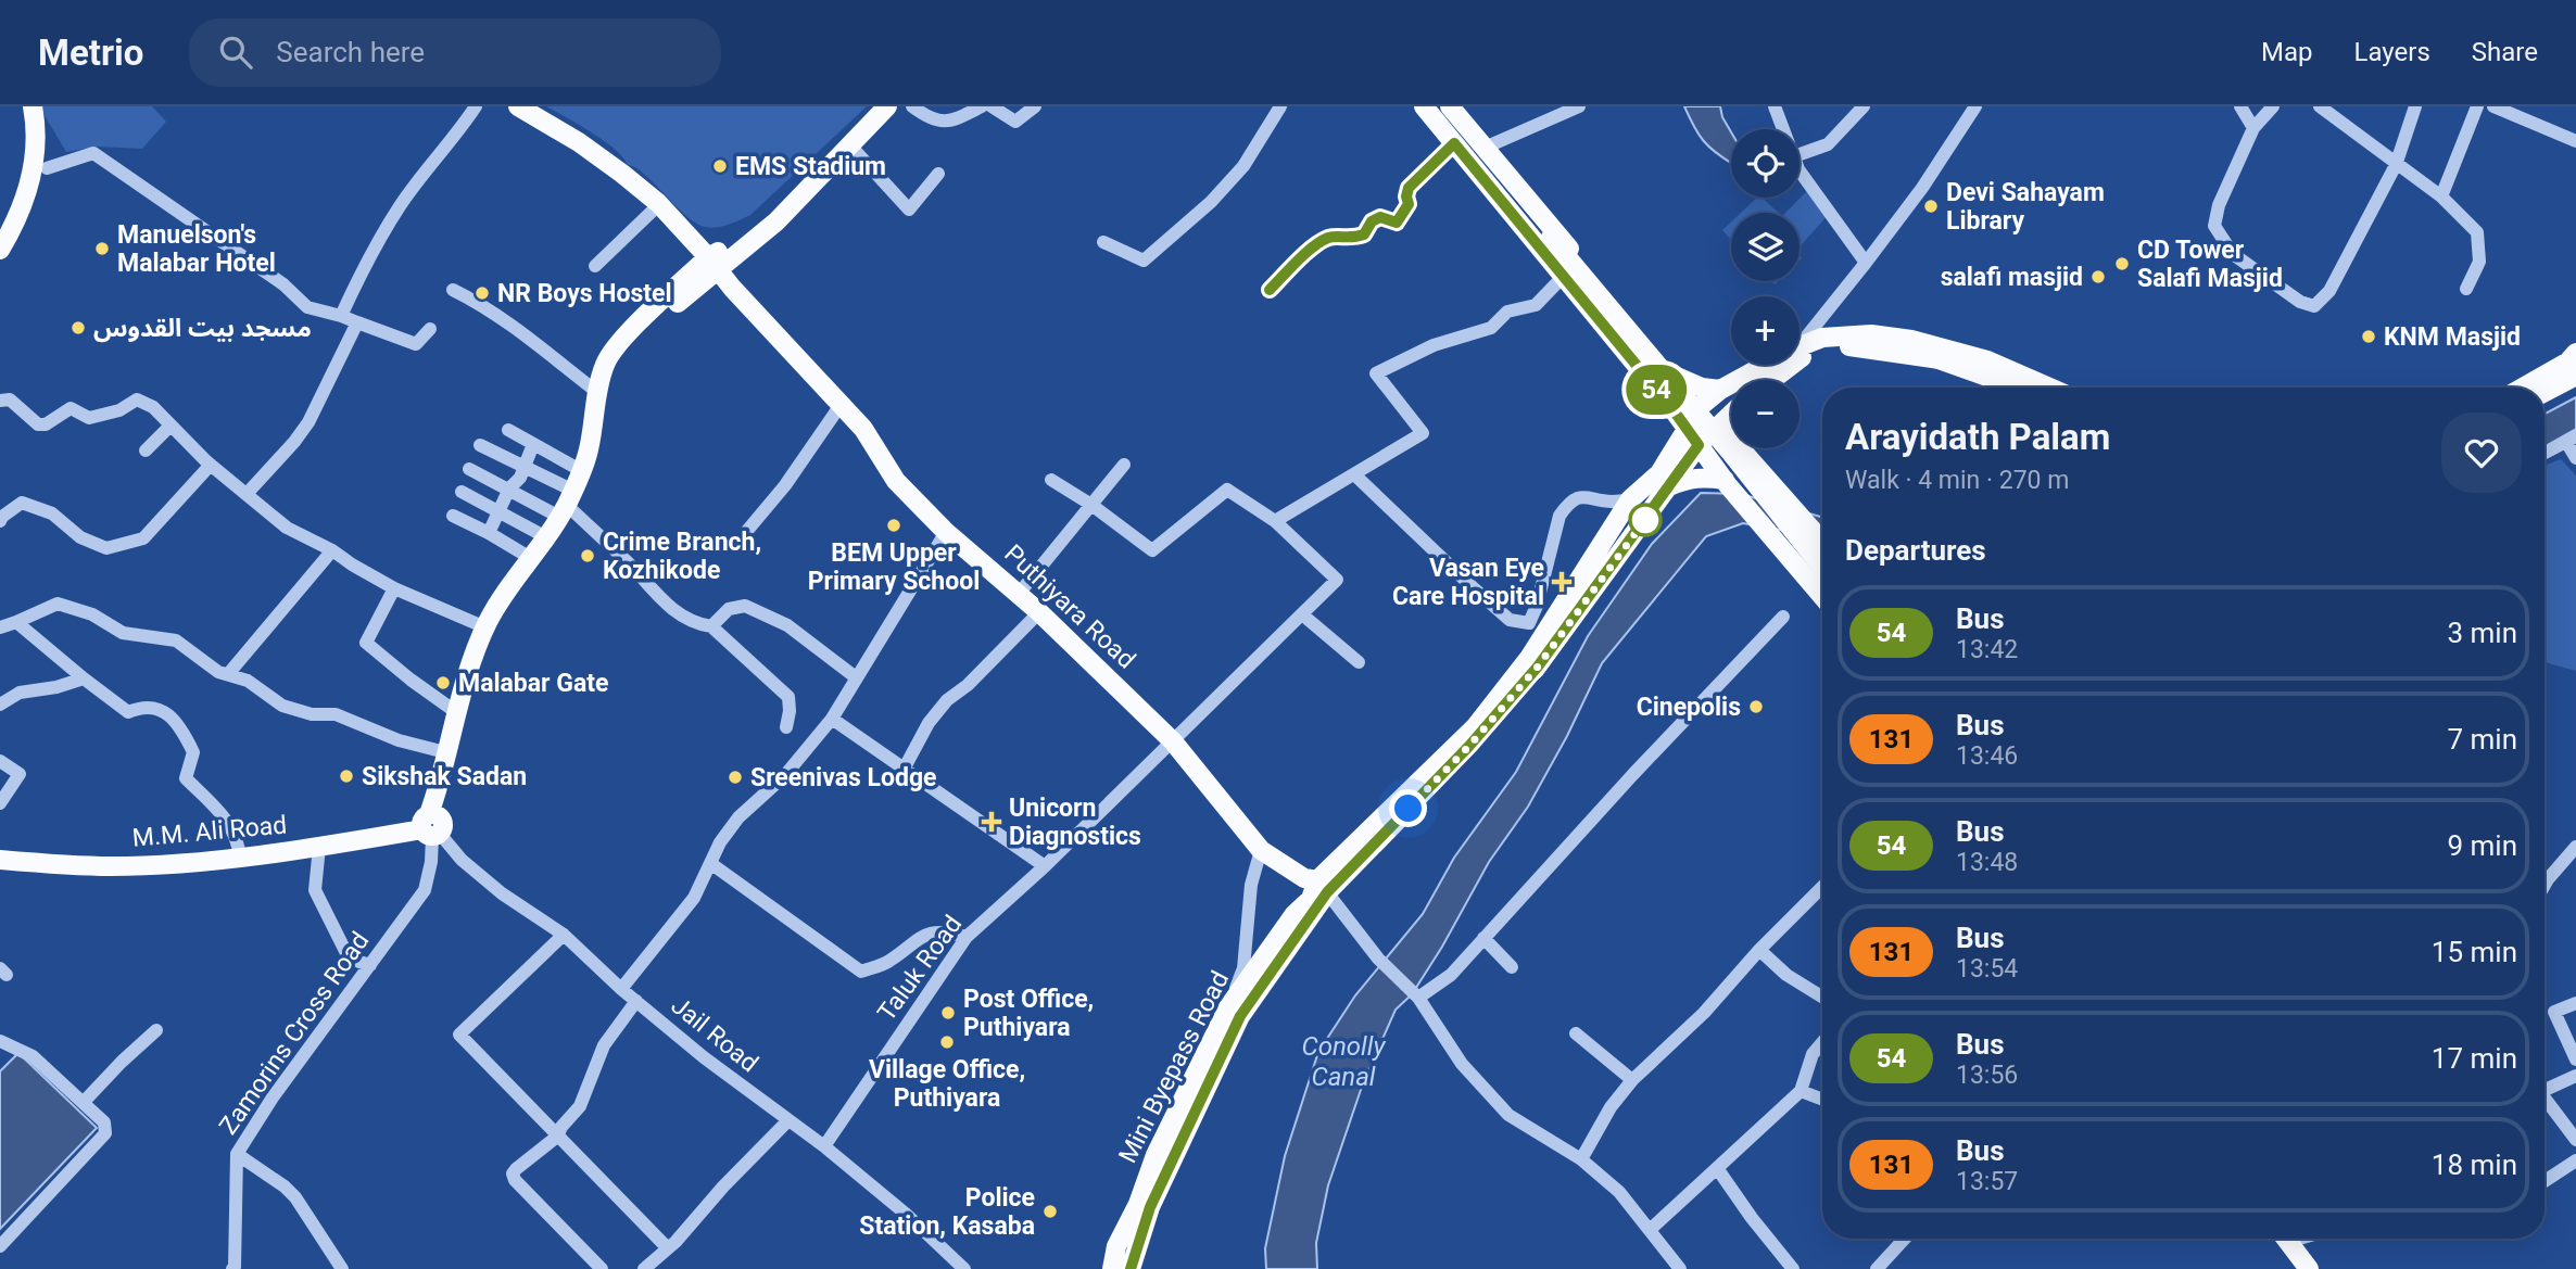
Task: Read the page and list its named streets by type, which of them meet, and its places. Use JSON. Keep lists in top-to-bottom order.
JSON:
{
  "streets": {
    "main road": ["Puthiyara Road", "M.M. Ali Road", "Mini Byepass Road"],
    "street": ["Taluk Road", "Zamorins Cross Road", "Jail Road"]
  },
  "crossings": [
    ["Puthiyara Road", "Taluk Road"],
    ["Puthiyara Road", "Mini Byepass Road"],
    ["M.M. Ali Road", "Zamorins Cross Road"],
    ["M.M. Ali Road", "Jail Road"],
    ["Taluk Road", "Jail Road"],
    ["Zamorins Cross Road", "Jail Road"]
  ],
  "water": ["Conolly Canal"],
  "places": {
    "other": [
      "EMS Stadium",
      "Devi Sahayam Library",
      "Manuelson's Malabar Hotel",
      "CD Tower Salafi Masjid",
      "salafi masjid",
      "NR Boys Hostel",
      "مسجد بیت القدوس",
      "KNM Masjid",
      "BEM Upper Primary School",
      "Crime Branch, Kozhikode",
      "Malabar Gate",
      "Cinepolis",
      "Sikshak Sadan",
      "Sreenivas Lodge",
      "Post Office, Puthiyara",
      "Village Office, Puthiyara",
      "Police Station, Kasaba"
    ],
    "health": ["Vasan Eye Care Hospital", "Unicorn Diagnostics"]
  },
  "lines": ["bus line 54"],
  "page": {
    "header": "Metrio",
    "search": "Search here",
    "nav": ["Map", "Layers", "Share"],
    "on_map": "54",
    "map_buttons": ["+", "−"],
    "heading": [
      ["Arayidath Palam", "Walk · 4 min · 270 m"],
      "Departures"
    ],
    "list": [
      {
        "mark": "54",
        "name": "Bus",
        "note": "13:42",
        "value": "3 min"
      },
      {
        "mark": "131",
        "name": "Bus",
        "note": "13:46",
        "value": "7 min"
      },
      {
        "mark": "54",
        "name": "Bus",
        "note": "13:48",
        "value": "9 min"
      },
      {
        "mark": "131",
        "name": "Bus",
        "note": "13:54",
        "value": "15 min"
      },
      {
        "mark": "54",
        "name": "Bus",
        "note": "13:56",
        "value": "17 min"
      },
      {
        "mark": "131",
        "name": "Bus",
        "note": "13:57",
        "value": "18 min"
      }
    ]
  }
}
